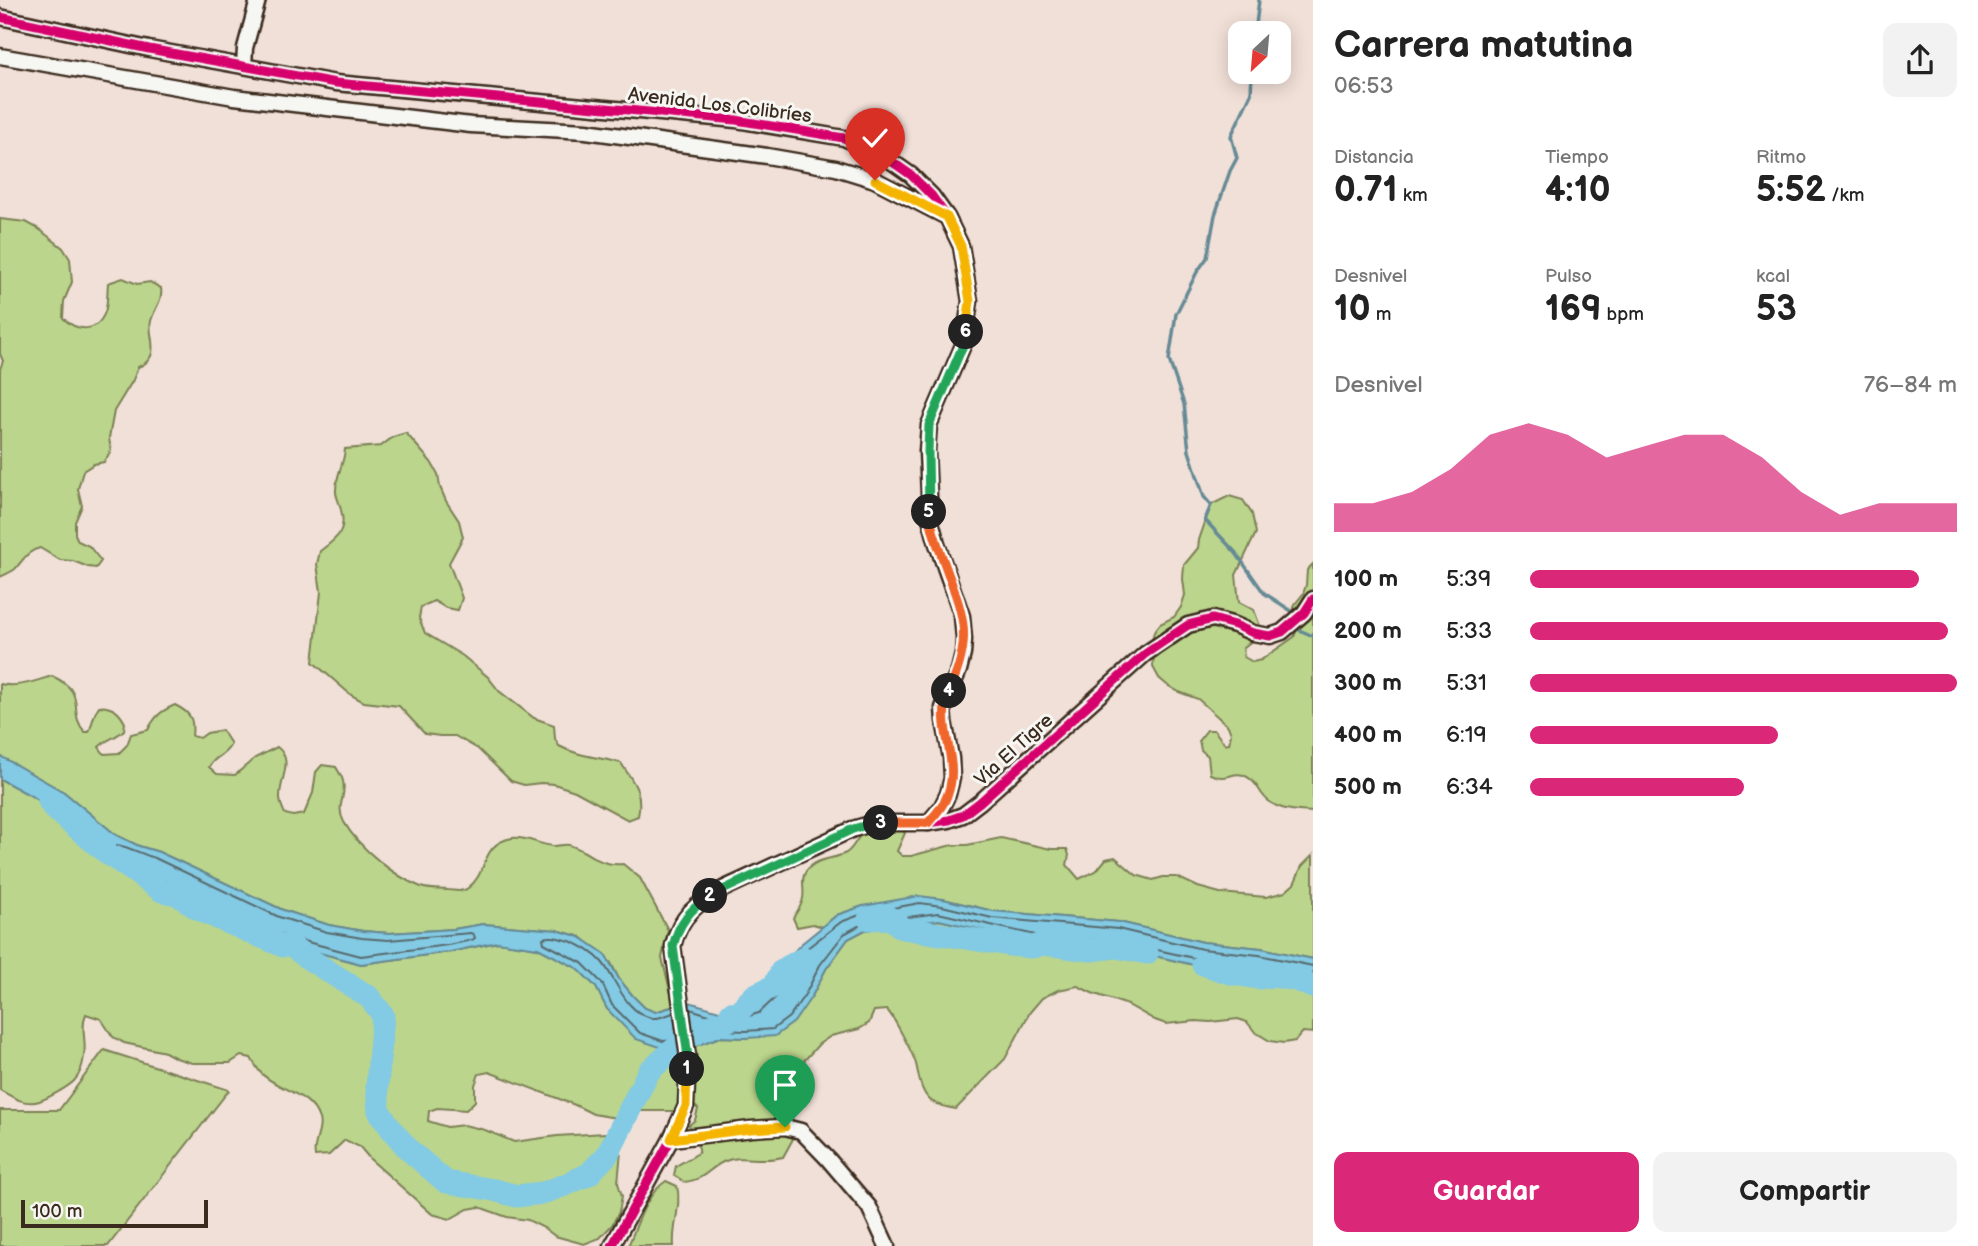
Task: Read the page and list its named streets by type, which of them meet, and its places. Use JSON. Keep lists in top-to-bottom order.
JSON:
{
  "streets": {
    "street": ["Avenida Los Colibríes", "Vía El Tigre"]
  },
  "crossings": [
    ["Avenida Los Colibríes", "Vía El Tigre"]
  ],
  "scale_bar": "100 m",
  "north": "bottom left",
  "page": {
    "heading": ["Carrera matutina", "06:53"],
    "stats": [
      ["Distancia", "0.71 km"],
      ["Tiempo", "4:10"],
      ["Ritmo", "5:52 /km"],
      ["Desnivel", "10 m"],
      ["Pulso", "169 bpm"],
      ["kcal", "53"]
    ],
    "pins": [
      "6",
      "5",
      "4",
      "3",
      "2",
      "1"
    ],
    "chart": ["Desnivel", "76–84 m"],
    "list": [
      {
        "name": "100 m",
        "note": "5:39"
      },
      {
        "name": "200 m",
        "note": "5:33"
      },
      {
        "name": "300 m",
        "note": "5:31"
      },
      {
        "name": "400 m",
        "note": "6:19"
      },
      {
        "name": "500 m",
        "note": "6:34"
      }
    ],
    "buttons": ["Guardar", "Compartir"],
    "scale": "100 m"
  }
}
